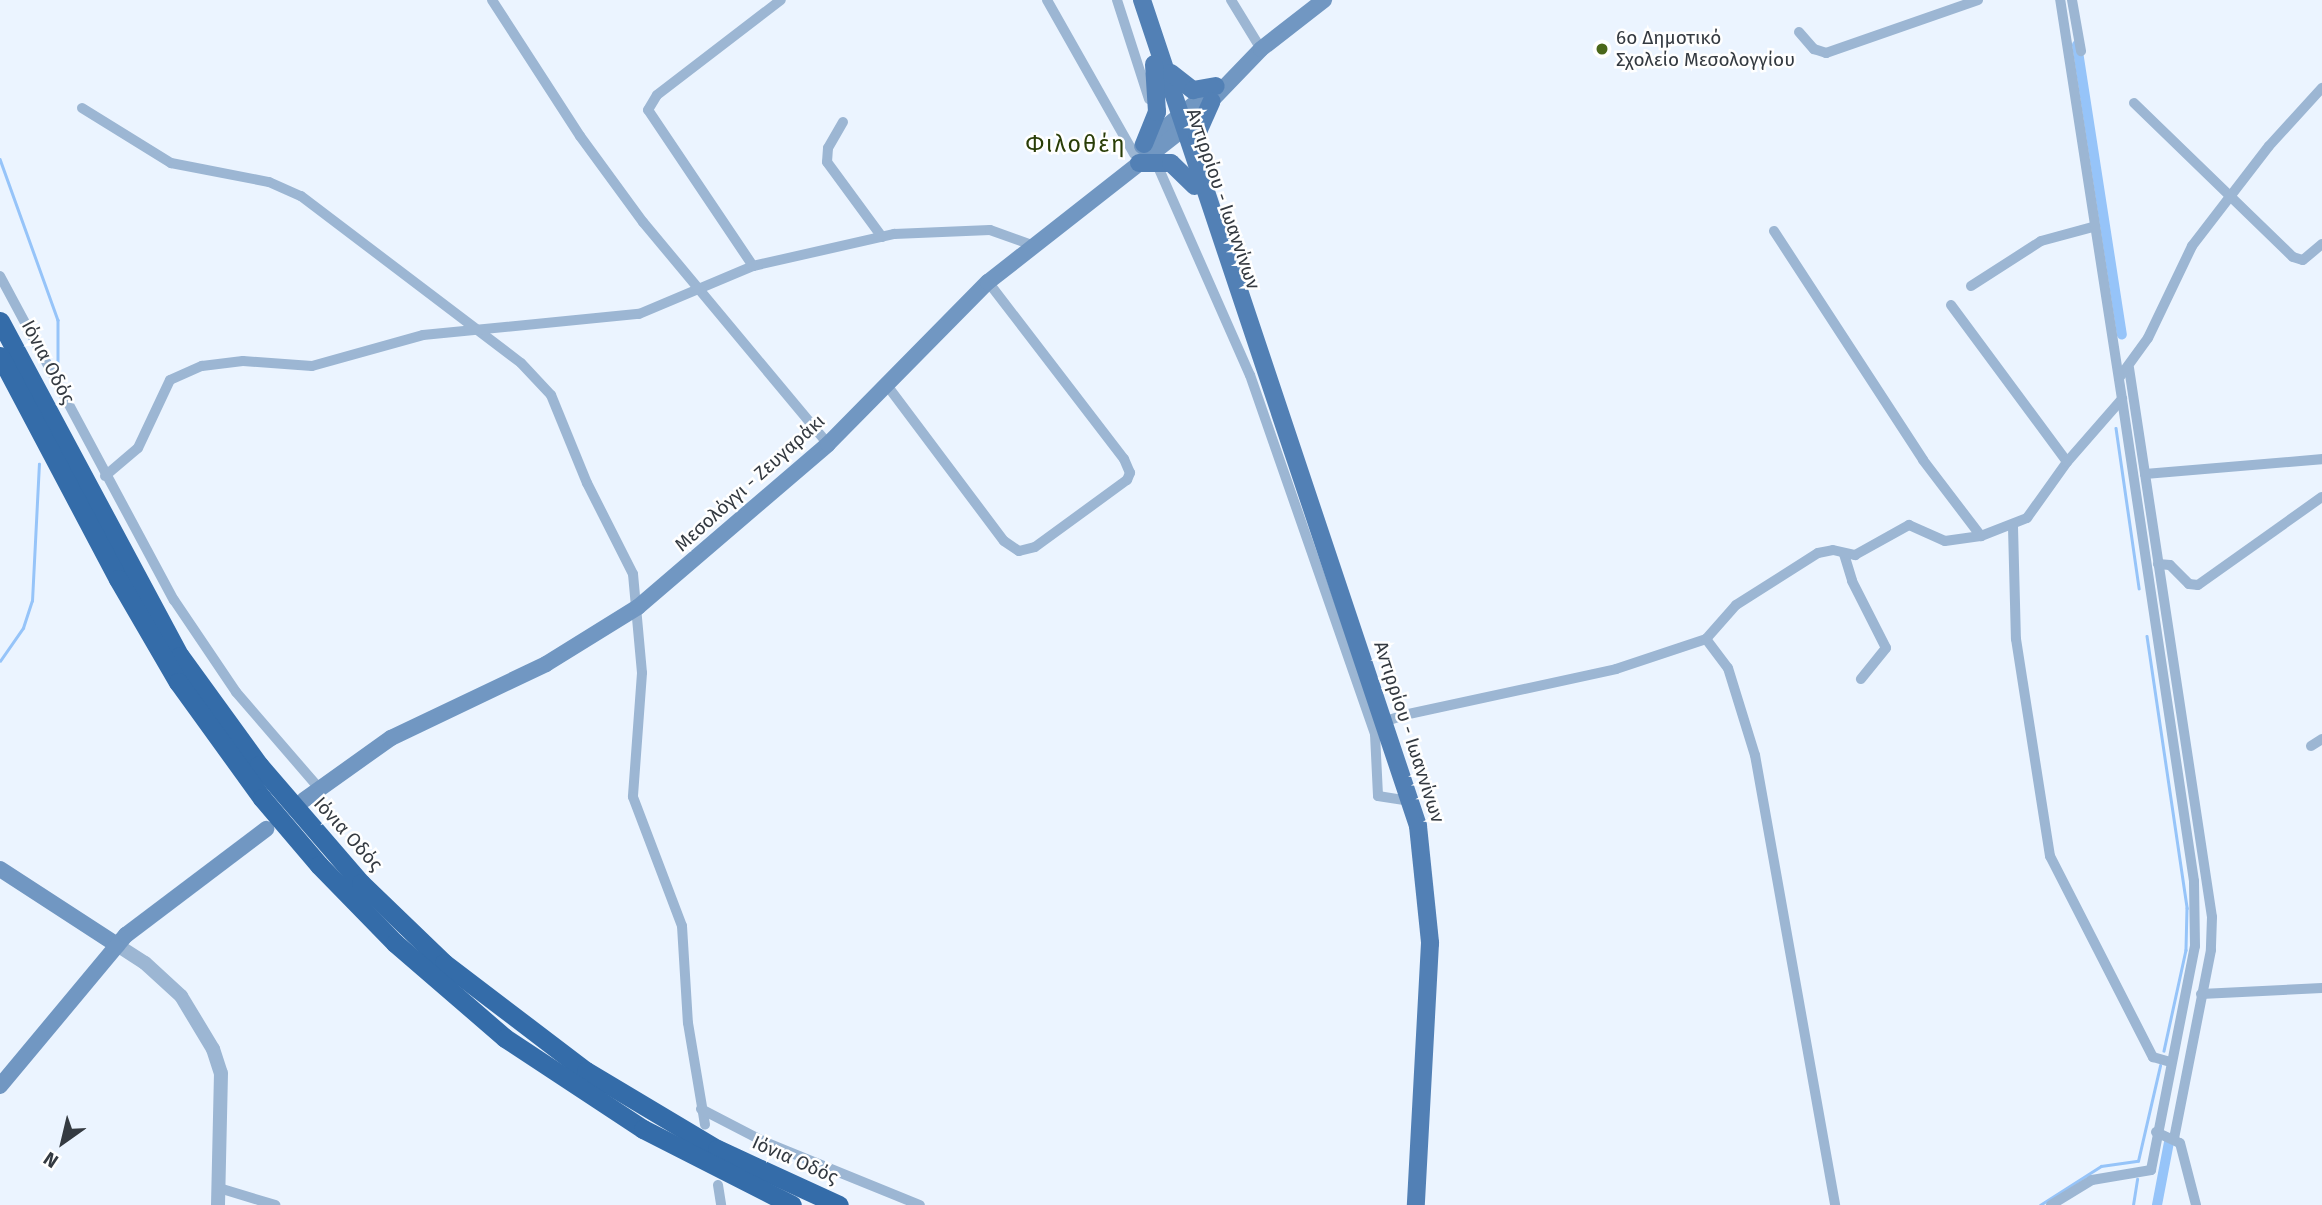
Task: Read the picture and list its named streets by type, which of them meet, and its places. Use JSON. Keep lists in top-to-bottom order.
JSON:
{
  "streets": {
    "highway": ["Ιόνια Οδός"],
    "main road": ["Αντιρρίου - Ιωαννίνων", "Μεσολόγγι - Ζευγαράκι"]
  },
  "crossings": [
    ["Αντιρρίου - Ιωαννίνων", "Μεσολόγγι - Ζευγαράκι"]
  ],
  "districts": ["Φιλοθέη"],
  "places": ["6ο Δημοτικό Σχολείο Μεσολογγίου"],
  "north": "bottom left"
}
